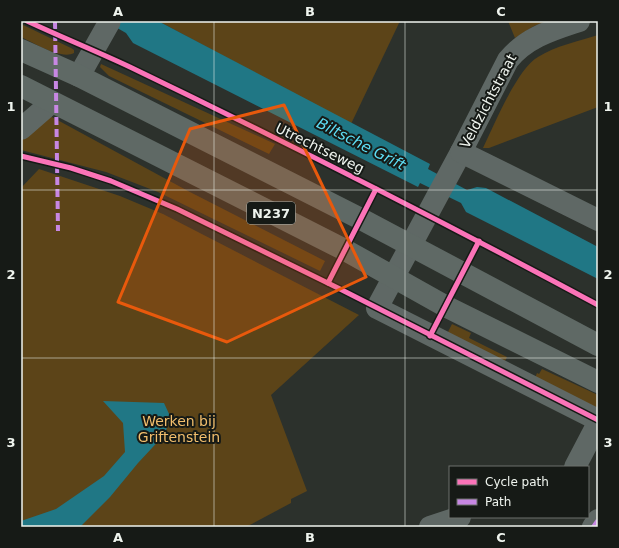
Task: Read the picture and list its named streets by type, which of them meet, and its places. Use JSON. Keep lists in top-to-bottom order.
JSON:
{
  "streets": {
    "main road": ["N237"],
    "street": ["Veldzichtstraat"],
    "cycle path": ["Utrechtseweg"]
  },
  "crossings": [
    ["Veldzichtstraat", "N237"]
  ],
  "water": ["Biltsche Grift"],
  "parks": ["Werken bij Griftenstein"],
  "legend": ["Cycle path", "Path"],
  "grid": {
    "columns": ["A", "B", "C"],
    "rows": ["1", "2", "3"]
  }
}
